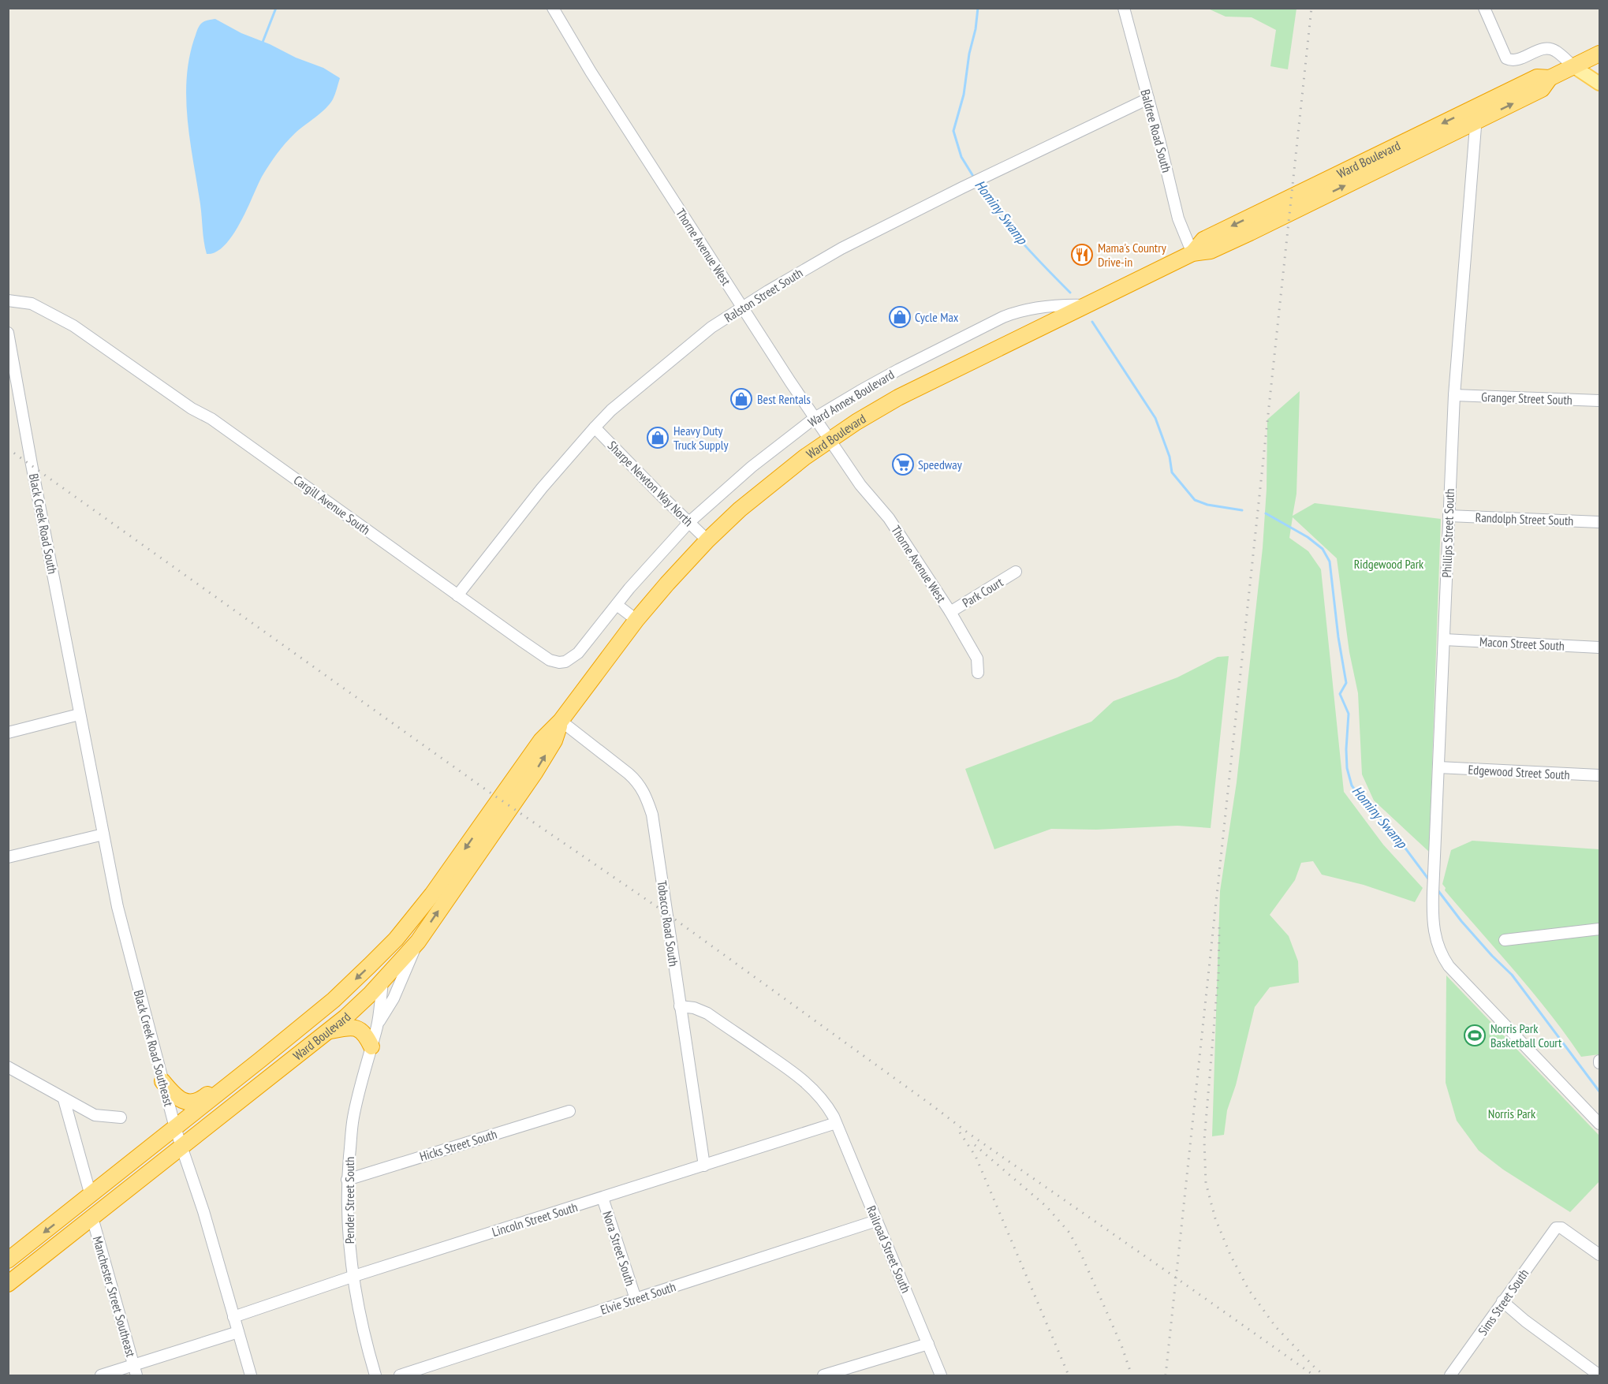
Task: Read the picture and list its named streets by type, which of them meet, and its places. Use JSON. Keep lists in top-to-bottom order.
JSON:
{
  "streets": {
    "highway": ["Ward Boulevard"],
    "street": [
      "Baldree Road South",
      "Thorne Avenue West",
      "Ralston Street South",
      "Ward Annex Boulevard",
      "Granger Street South",
      "Sharpe Newton Way North",
      "Cargill Avenue South",
      "Randolph Street South",
      "Black Creek Road South",
      "Phillips Street South",
      "Park Court",
      "Macon Street South",
      "Edgewood Street South",
      "Tobacco Road South",
      "Black Creek Road Southeast",
      "Hicks Street South",
      "Pender Street South",
      "Lincoln Street South",
      "Nora Street South",
      "Railroad Street South",
      "Manchester Street Southeast",
      "Elvie Street South",
      "Sims Street South"
    ]
  },
  "crossings": [
    ["Baldree Road South", "Ward Boulevard"],
    ["Baldree Road South", "Ralston Street South"],
    ["Ward Boulevard", "Thorne Avenue West"],
    ["Ward Boulevard", "Ward Annex Boulevard"],
    ["Ward Boulevard", "Sharpe Newton Way North"],
    ["Ward Boulevard", "Phillips Street South"],
    ["Ward Boulevard", "Tobacco Road South"],
    ["Ward Boulevard", "Black Creek Road Southeast"],
    ["Ward Boulevard", "Pender Street South"],
    ["Ward Boulevard", "Manchester Street Southeast"],
    ["Thorne Avenue West", "Ralston Street South"],
    ["Thorne Avenue West", "Ward Annex Boulevard"],
    ["Thorne Avenue West", "Park Court"],
    ["Ralston Street South", "Sharpe Newton Way North"],
    ["Ralston Street South", "Cargill Avenue South"],
    ["Ward Annex Boulevard", "Sharpe Newton Way North"],
    ["Ward Annex Boulevard", "Cargill Avenue South"],
    ["Granger Street South", "Phillips Street South"],
    ["Randolph Street South", "Phillips Street South"],
    ["Black Creek Road South", "Black Creek Road Southeast"],
    ["Phillips Street South", "Macon Street South"],
    ["Phillips Street South", "Edgewood Street South"],
    ["Tobacco Road South", "Lincoln Street South"],
    ["Tobacco Road South", "Railroad Street South"],
    ["Black Creek Road Southeast", "Lincoln Street South"],
    ["Hicks Street South", "Pender Street South"],
    ["Pender Street South", "Lincoln Street South"],
    ["Lincoln Street South", "Nora Street South"],
    ["Lincoln Street South", "Railroad Street South"],
    ["Nora Street South", "Elvie Street South"],
    ["Railroad Street South", "Elvie Street South"]
  ],
  "water": ["Hominy Swamp"],
  "parks": ["Ridgewood Park", "Norris Park"],
  "places": {
    "restaurant": ["Mama's Country Drive-in"],
    "shop": ["Cycle Max", "Best Rentals", "Heavy Duty Truck Supply"],
    "supermarket": ["Speedway"],
    "sports": ["Norris Park Basketball Court"]
  }
}
